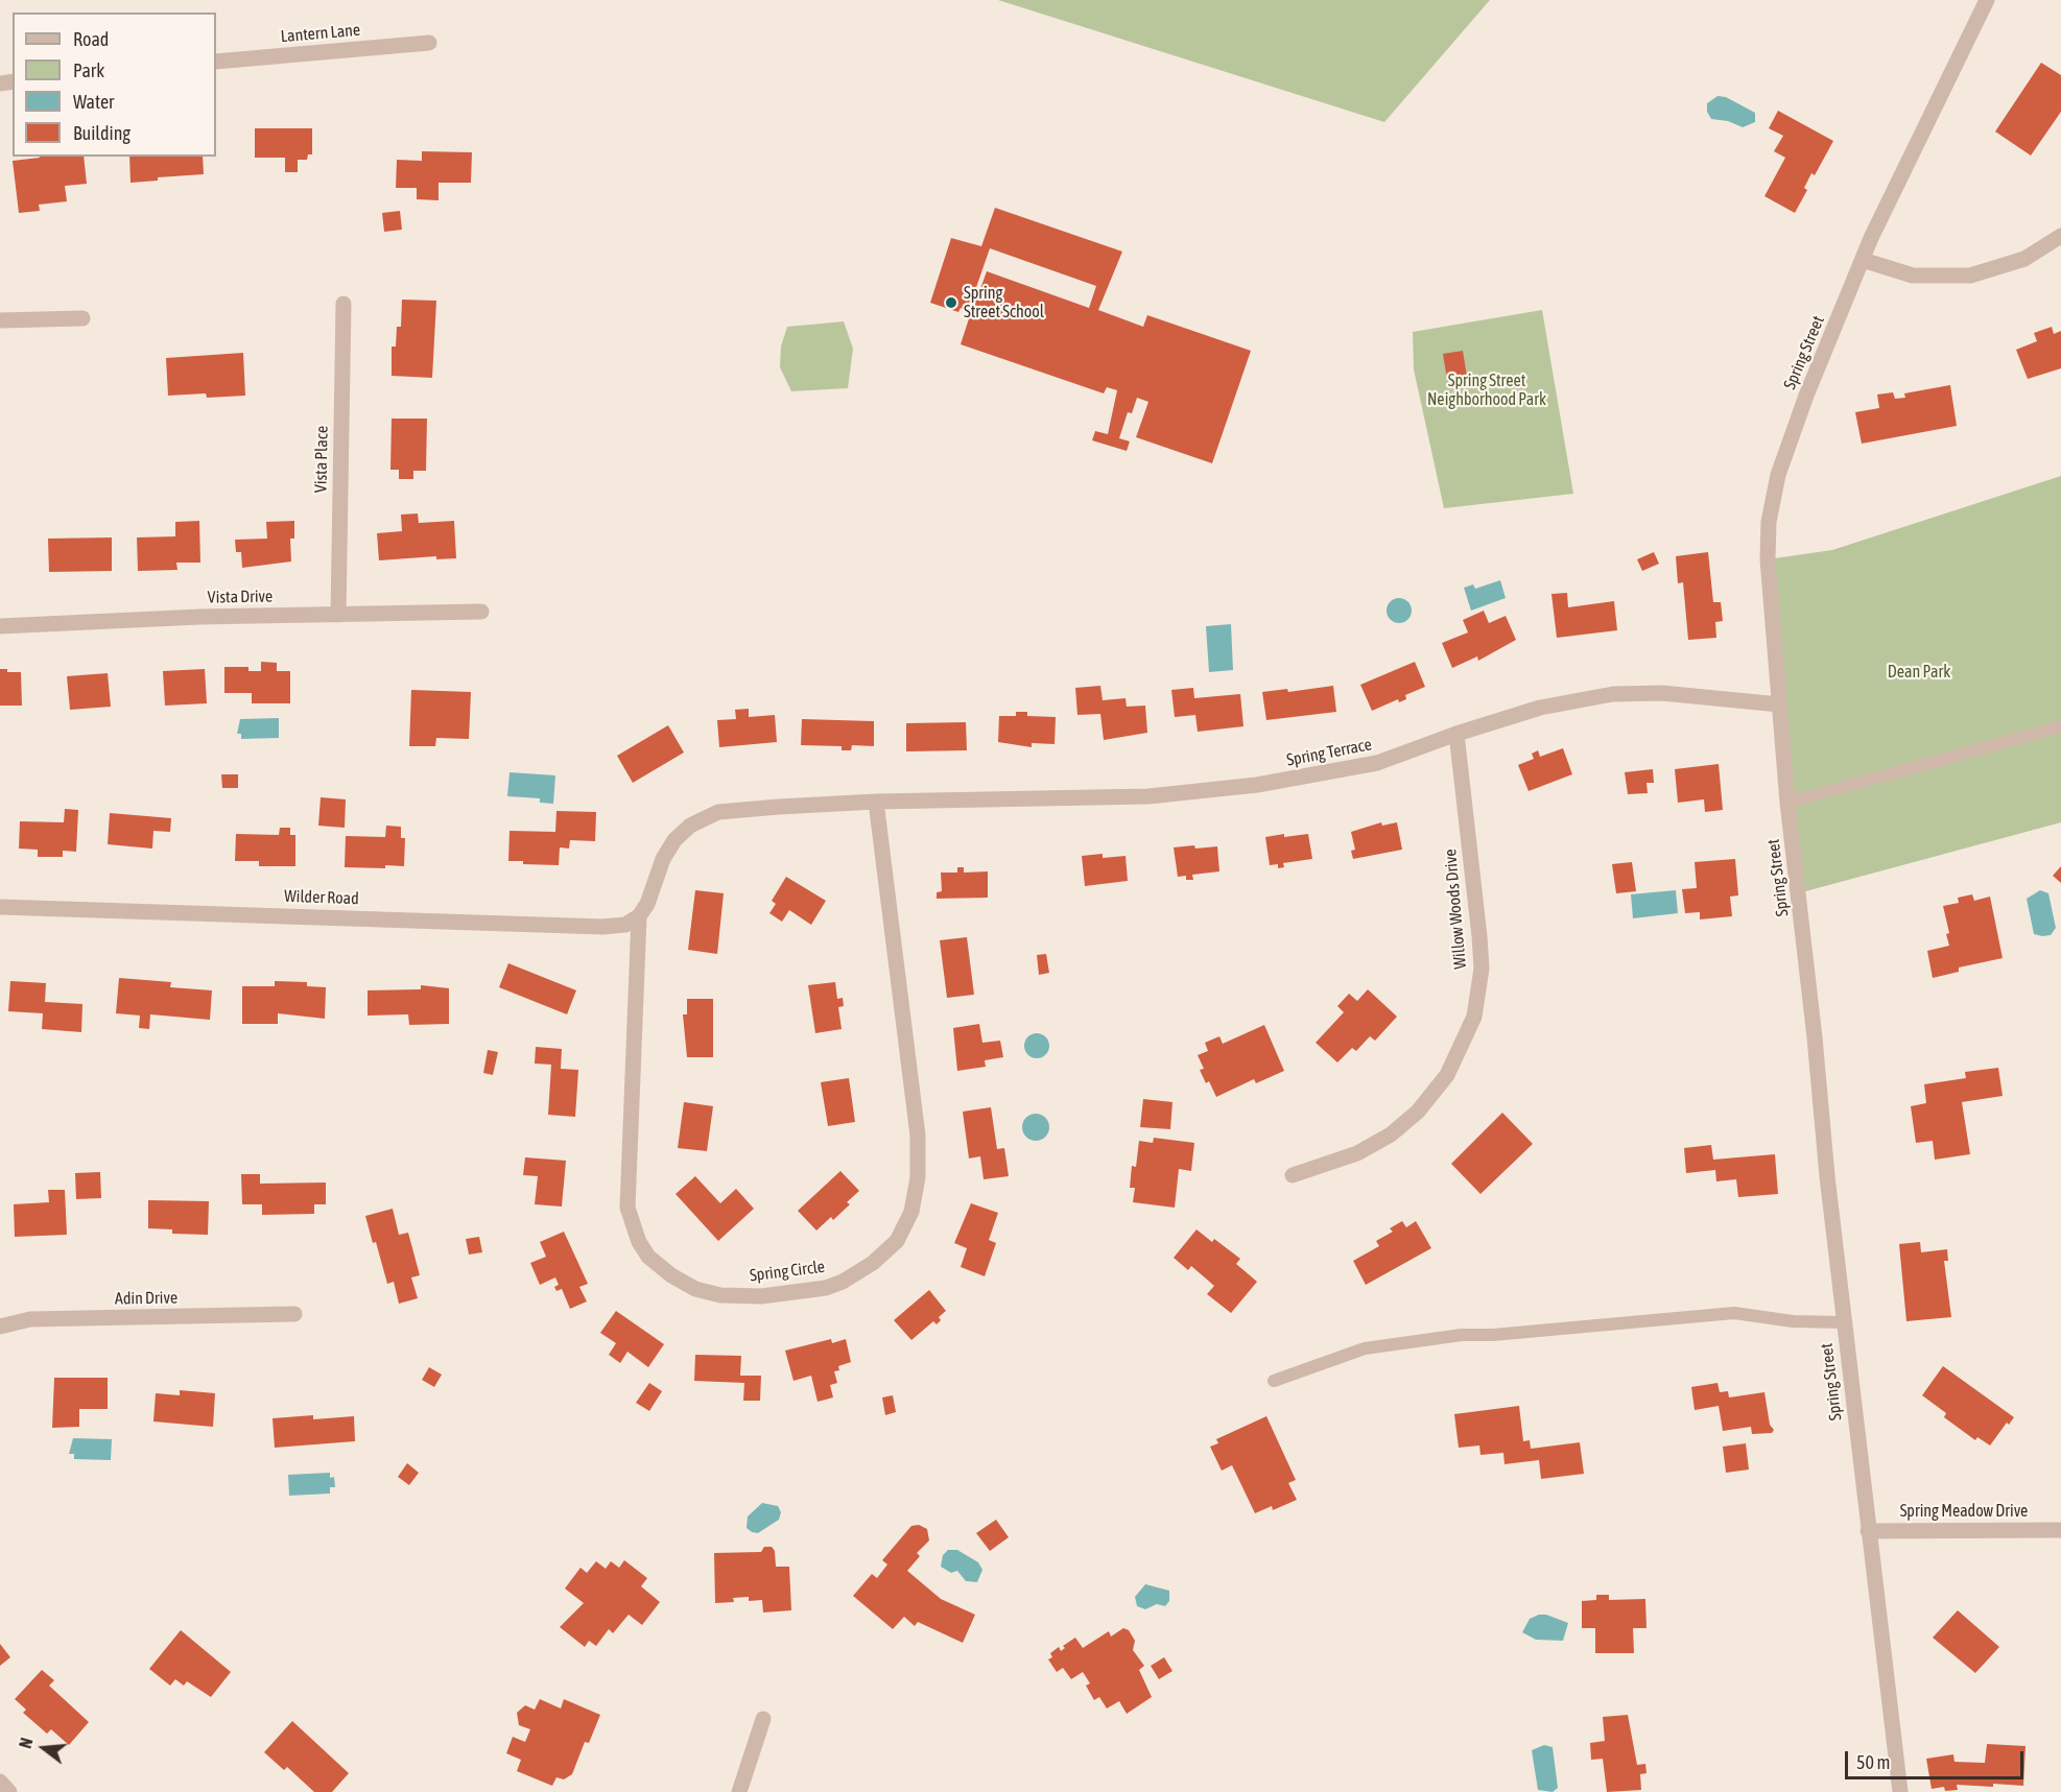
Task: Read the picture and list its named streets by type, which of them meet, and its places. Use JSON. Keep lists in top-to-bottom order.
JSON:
{
  "streets": {
    "street": [
      "Lantern Lane",
      "Spring Street",
      "Vista Place",
      "Vista Drive",
      "Spring Terrace",
      "Wilder Road",
      "Willow Woods Drive",
      "Spring Circle",
      "Adin Drive",
      "Spring Meadow Drive"
    ]
  },
  "crossings": [
    ["Spring Street", "Spring Terrace"],
    ["Spring Street", "Spring Meadow Drive"],
    ["Vista Place", "Vista Drive"],
    ["Spring Terrace", "Willow Woods Drive"],
    ["Spring Terrace", "Spring Circle"],
    ["Wilder Road", "Spring Circle"]
  ],
  "parks": ["Spring Street Neighborhood Park", "Dean Park"],
  "places": ["Spring Street School"],
  "legend": [
    "Road",
    "Park",
    "Water",
    "Building"
  ],
  "scale_bar": "50 m",
  "north": "left"
}
